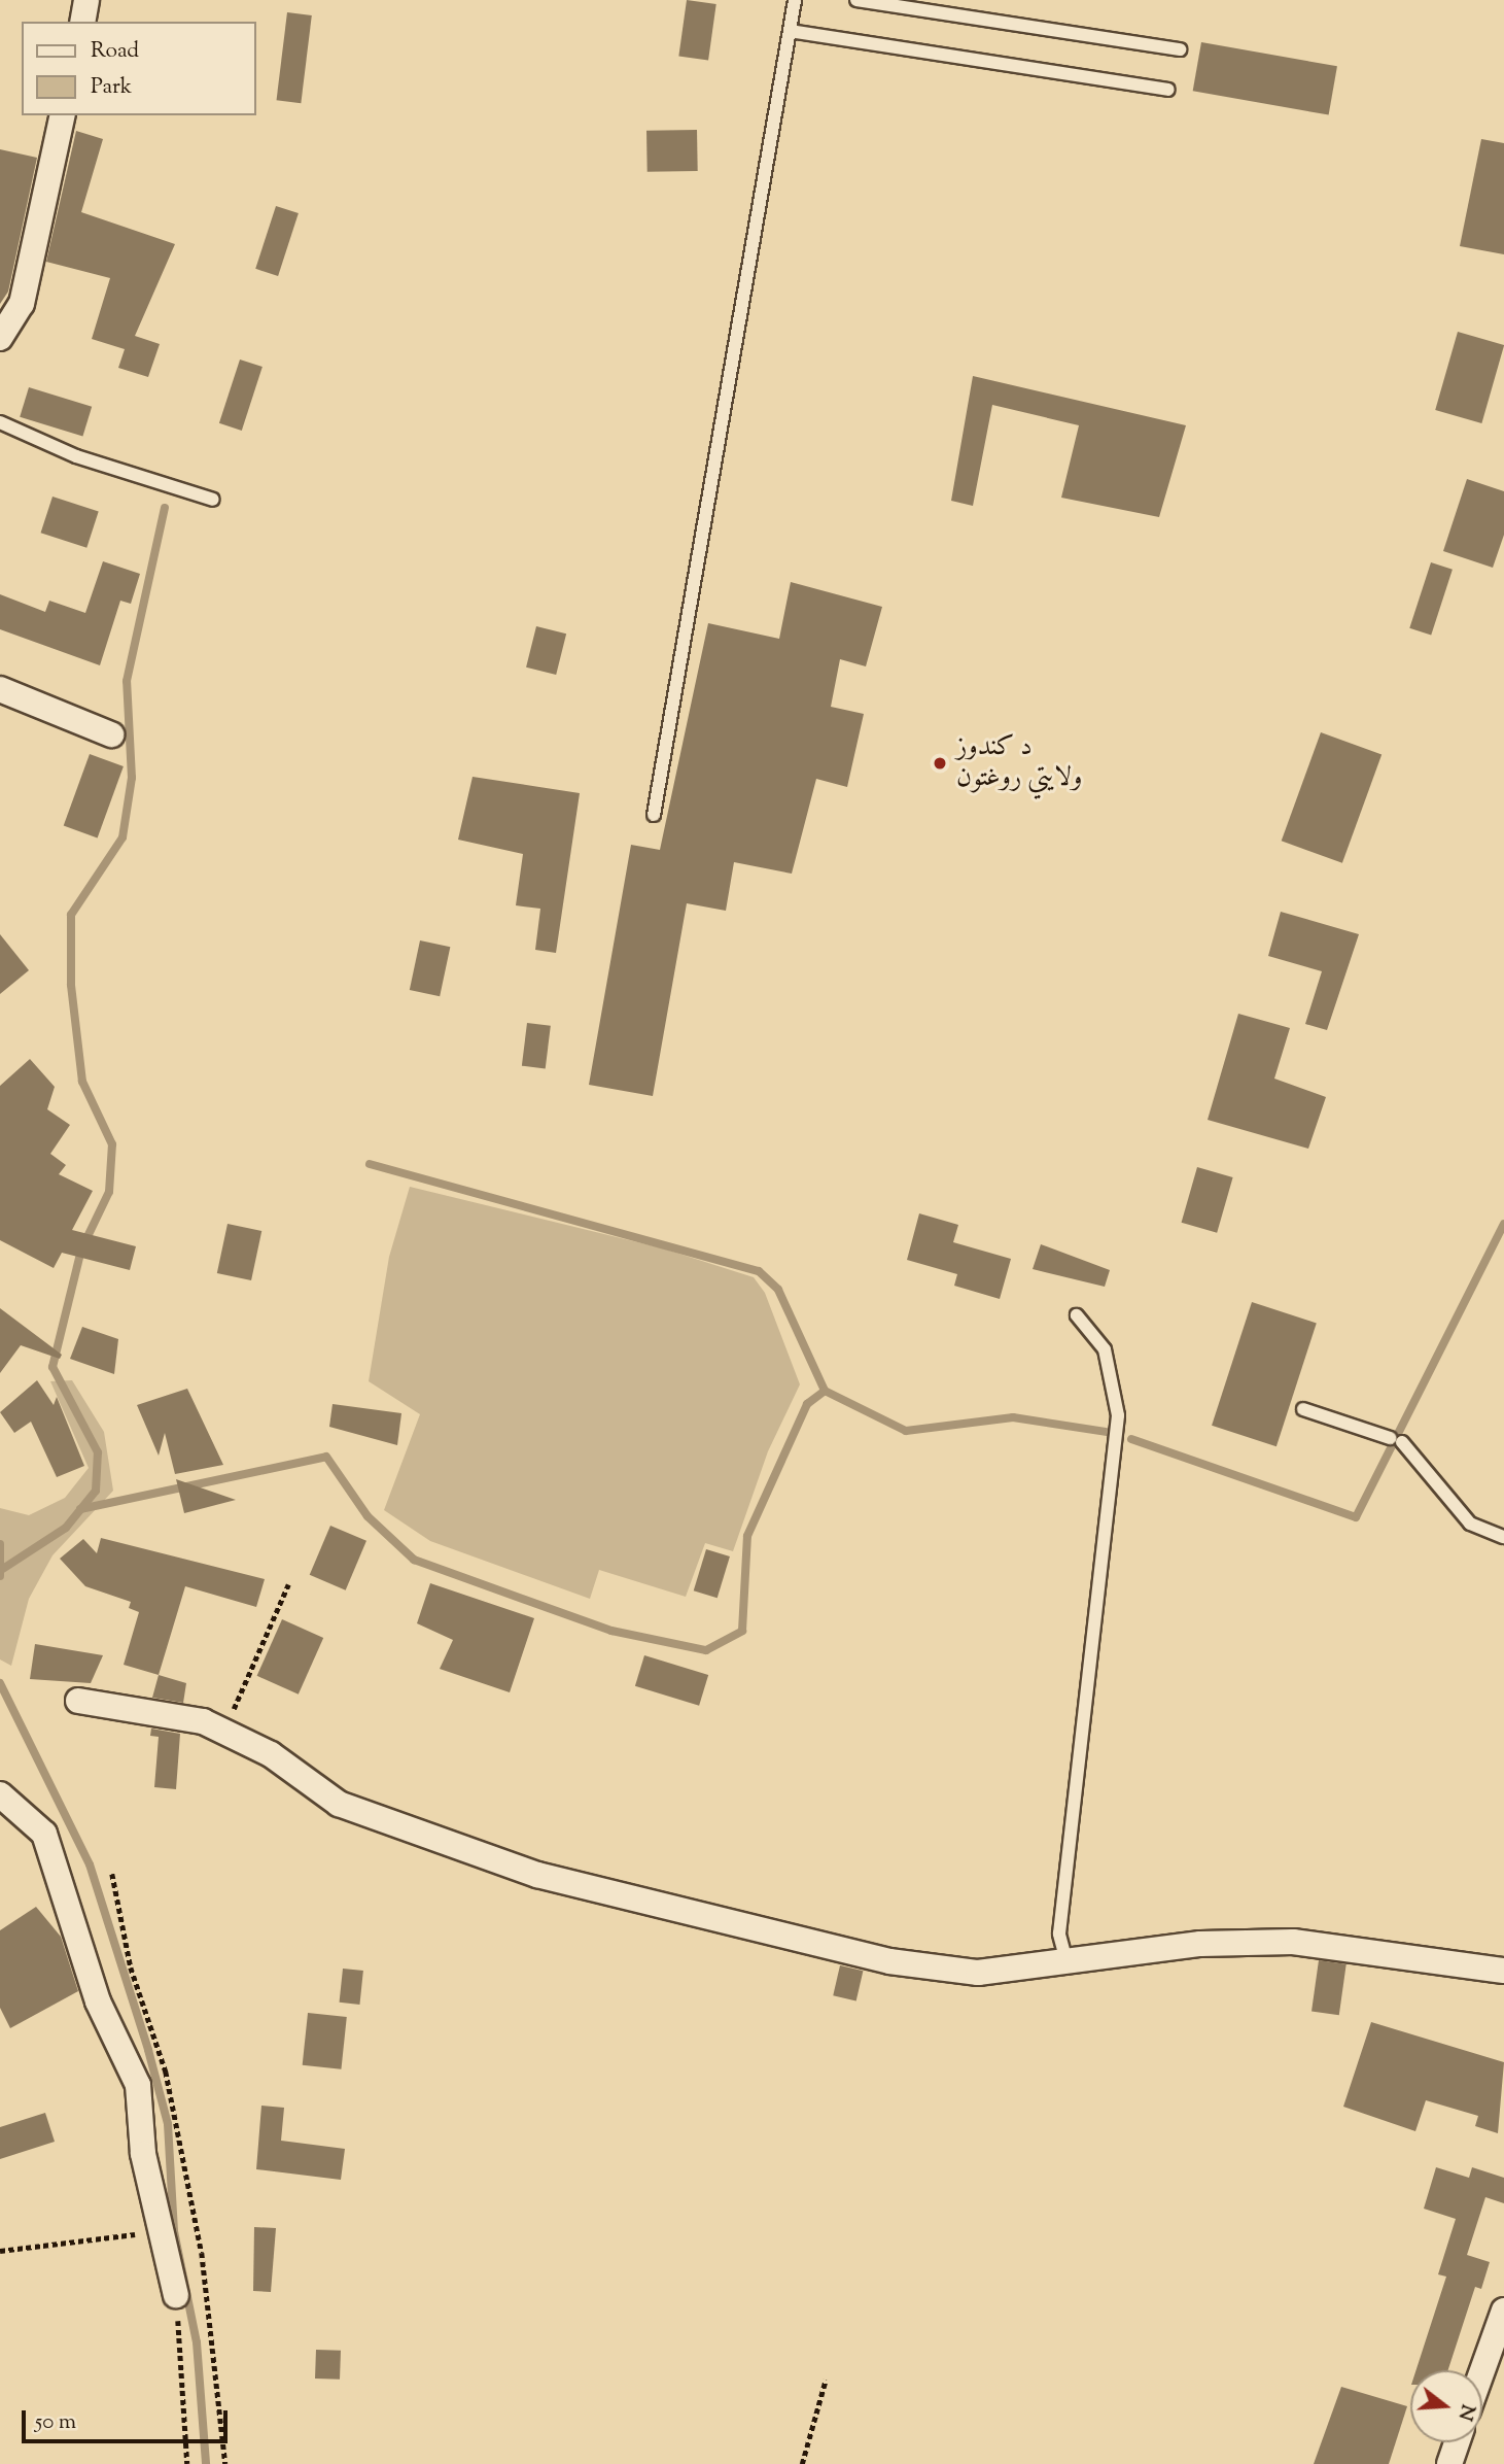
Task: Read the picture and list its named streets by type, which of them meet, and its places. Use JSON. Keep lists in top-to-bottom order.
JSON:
{
  "places": ["د کندوز ولایتي روغتون"],
  "legend": ["Road", "Park"],
  "scale_bar": "50 m",
  "north": "right"
}
